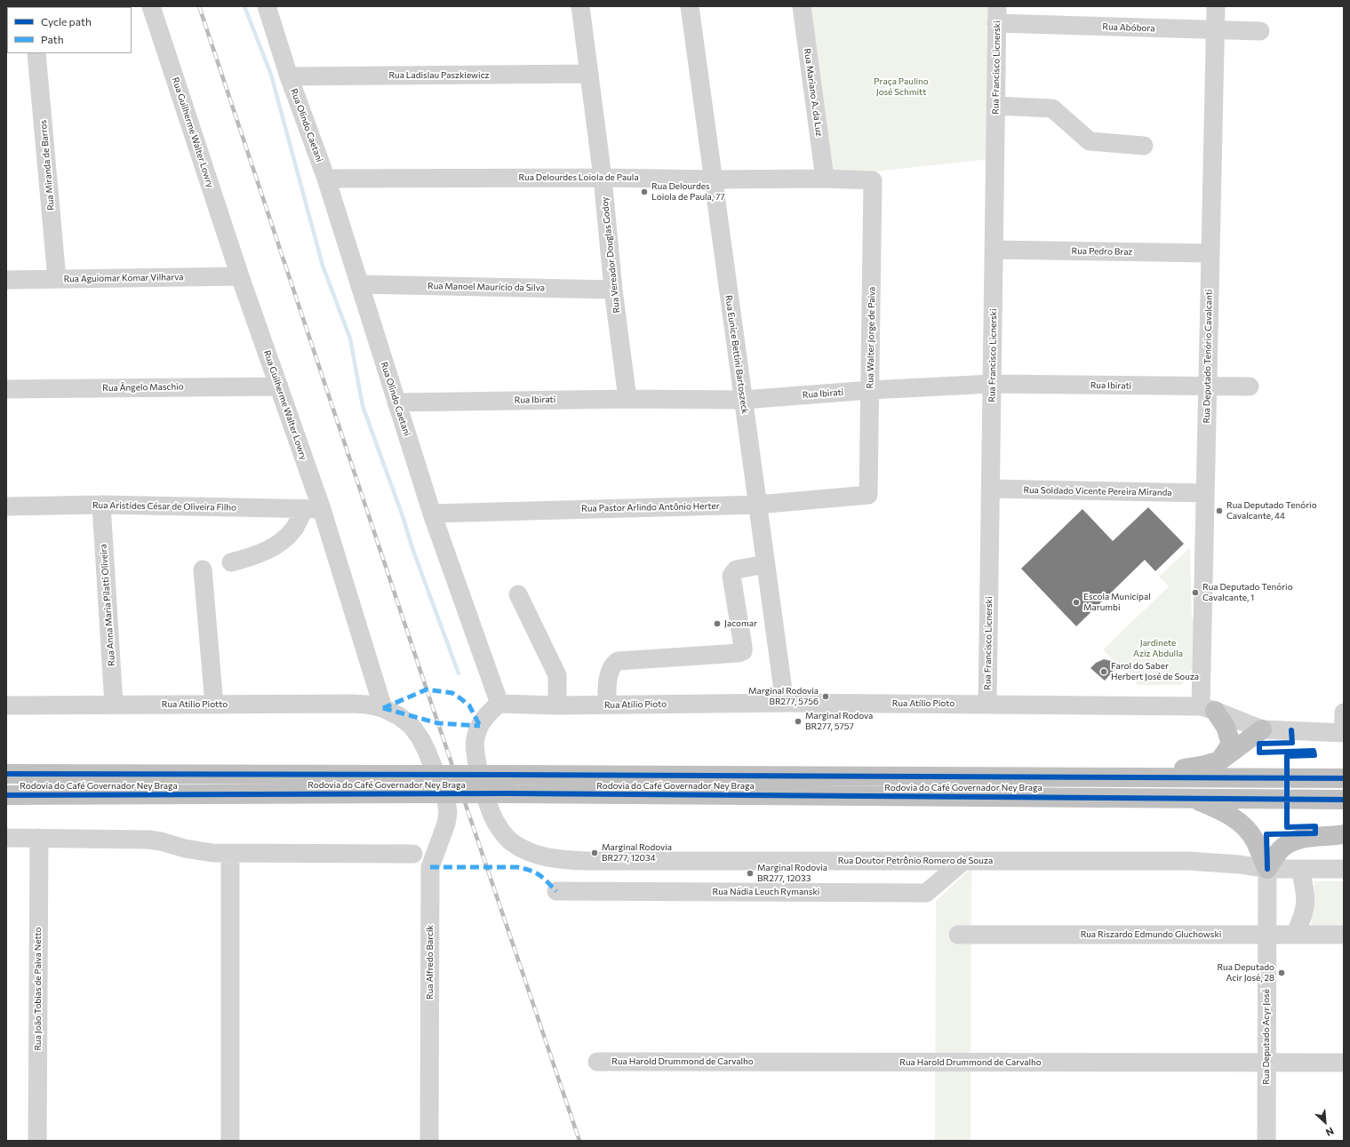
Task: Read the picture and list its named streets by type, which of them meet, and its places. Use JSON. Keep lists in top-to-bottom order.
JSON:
{
  "streets": {
    "highway": ["Rodovia do Café Governador Ney Braga"],
    "street": [
      "Rua Abóbora",
      "Rua Francisco Licnerski",
      "Rua Ladislau Paszkiewicz",
      "Rua Mariano A. da Luz",
      "Rua Olindo Caetani",
      "Rua Guilherme Walter Lowry",
      "Rua Miranda de Barros",
      "Rua Delourdes Loiola de Paula",
      "Rua Pedro Braz",
      "Rua Vereador Douglas Godoy",
      "Rua Aguiomar Komar Vilharva",
      "Rua Manoel Maurício da Silva",
      "Rua Walter Jorge de Paiva",
      "Rua Eunice Bettini Bartoszeck",
      "Rua Deputado Tenório Cavalcanti",
      "Rua Ibirati",
      "Rua Ângelo Maschio",
      "Rua Soldado Vicente Pereira Miranda",
      "Rua Aristides César de Oliveira Filho",
      "Rua Pastor Arlindo Antônio Herter",
      "Rua Anna Maria Pilatti Oliveira",
      "Rua Atílio Pioto",
      "Rua Atilio Piotto",
      "Rua Doutor Petrônio Romero de Souza",
      "Rua Nádia Leuch Rymanski",
      "Rua Riszardo Edmundo Gluchowski",
      "Rua Alfredo Barcik",
      "Rua João Tobias de Paiva Netto",
      "Rua Deputado Acyr José",
      "Rua Harold Drummond de Carvalho"
    ]
  },
  "crossings": [
    ["Rua Abóbora", "Rua Francisco Licnerski"],
    ["Rua Abóbora", "Rua Deputado Tenório Cavalcanti"],
    ["Rua Francisco Licnerski", "Rua Pedro Braz"],
    ["Rua Francisco Licnerski", "Rua Ibirati"],
    ["Rua Francisco Licnerski", "Rua Soldado Vicente Pereira Miranda"],
    ["Rua Francisco Licnerski", "Rua Atílio Pioto"],
    ["Rua Ladislau Paszkiewicz", "Rua Olindo Caetani"],
    ["Rua Ladislau Paszkiewicz", "Rua Vereador Douglas Godoy"],
    ["Rua Mariano A. da Luz", "Rua Delourdes Loiola de Paula"],
    ["Rua Olindo Caetani", "Rua Delourdes Loiola de Paula"],
    ["Rua Olindo Caetani", "Rua Manoel Maurício da Silva"],
    ["Rua Olindo Caetani", "Rua Ibirati"],
    ["Rua Olindo Caetani", "Rua Pastor Arlindo Antônio Herter"],
    ["Rua Olindo Caetani", "Rua Atílio Pioto"],
    ["Rua Olindo Caetani", "Rua Doutor Petrônio Romero de Souza"],
    ["Rua Guilherme Walter Lowry", "Rua Aguiomar Komar Vilharva"],
    ["Rua Guilherme Walter Lowry", "Rua Ângelo Maschio"],
    ["Rua Guilherme Walter Lowry", "Rua Aristides César de Oliveira Filho"],
    ["Rua Guilherme Walter Lowry", "Rua Atilio Piotto"],
    ["Rua Guilherme Walter Lowry", "Rua Alfredo Barcik"],
    ["Rua Miranda de Barros", "Rua Aguiomar Komar Vilharva"],
    ["Rua Delourdes Loiola de Paula", "Rua Vereador Douglas Godoy"],
    ["Rua Delourdes Loiola de Paula", "Rua Walter Jorge de Paiva"],
    ["Rua Delourdes Loiola de Paula", "Rua Eunice Bettini Bartoszeck"],
    ["Rua Pedro Braz", "Rua Deputado Tenório Cavalcanti"],
    ["Rua Vereador Douglas Godoy", "Rua Manoel Maurício da Silva"],
    ["Rua Vereador Douglas Godoy", "Rua Ibirati"],
    ["Rua Walter Jorge de Paiva", "Rua Ibirati"],
    ["Rua Walter Jorge de Paiva", "Rua Pastor Arlindo Antônio Herter"],
    ["Rua Eunice Bettini Bartoszeck", "Rua Ibirati"],
    ["Rua Eunice Bettini Bartoszeck", "Rua Pastor Arlindo Antônio Herter"],
    ["Rua Eunice Bettini Bartoszeck", "Rua Atílio Pioto"],
    ["Rua Deputado Tenório Cavalcanti", "Rua Ibirati"],
    ["Rua Deputado Tenório Cavalcanti", "Rua Soldado Vicente Pereira Miranda"],
    ["Rua Deputado Tenório Cavalcanti", "Rua Atílio Pioto"],
    ["Rua Aristides César de Oliveira Filho", "Rua Anna Maria Pilatti Oliveira"],
    ["Rua Anna Maria Pilatti Oliveira", "Rua Atilio Piotto"],
    ["Rua Atílio Pioto", "Rua Doutor Petrônio Romero de Souza"],
    ["Rua Atilio Piotto", "Rua Alfredo Barcik"],
    ["Rua Doutor Petrônio Romero de Souza", "Rua Nádia Leuch Rymanski"],
    ["Rua Doutor Petrônio Romero de Souza", "Rua Deputado Acyr José"],
    ["Rua Riszardo Edmundo Gluchowski", "Rua Deputado Acyr José"],
    ["Rua Deputado Acyr José", "Rua Harold Drummond de Carvalho"]
  ],
  "parks": ["Praça Paulino José Schmitt", "Jardinete Aziz Abdulla"],
  "places": [
    "Rua Delourdes Loiola de Paula, 77",
    "Rua Deputado Tenório Cavalcante, 44",
    "Rua Deputado Tenório Cavalcante, 1",
    "Escola Municipal Marumbi",
    "Jacomar",
    "Farol do Saber Herbert José de Souza",
    "Marginal Rodovia BR277, 5756",
    "Marginal Rodova BR277, 5757",
    "Marginal Rodovia BR277, 12034",
    "Marginal Rodovia BR277, 12033",
    "Rua Deputado Acir José, 28"
  ],
  "legend": ["Cycle path", "Path"],
  "north": "bottom right"
}
